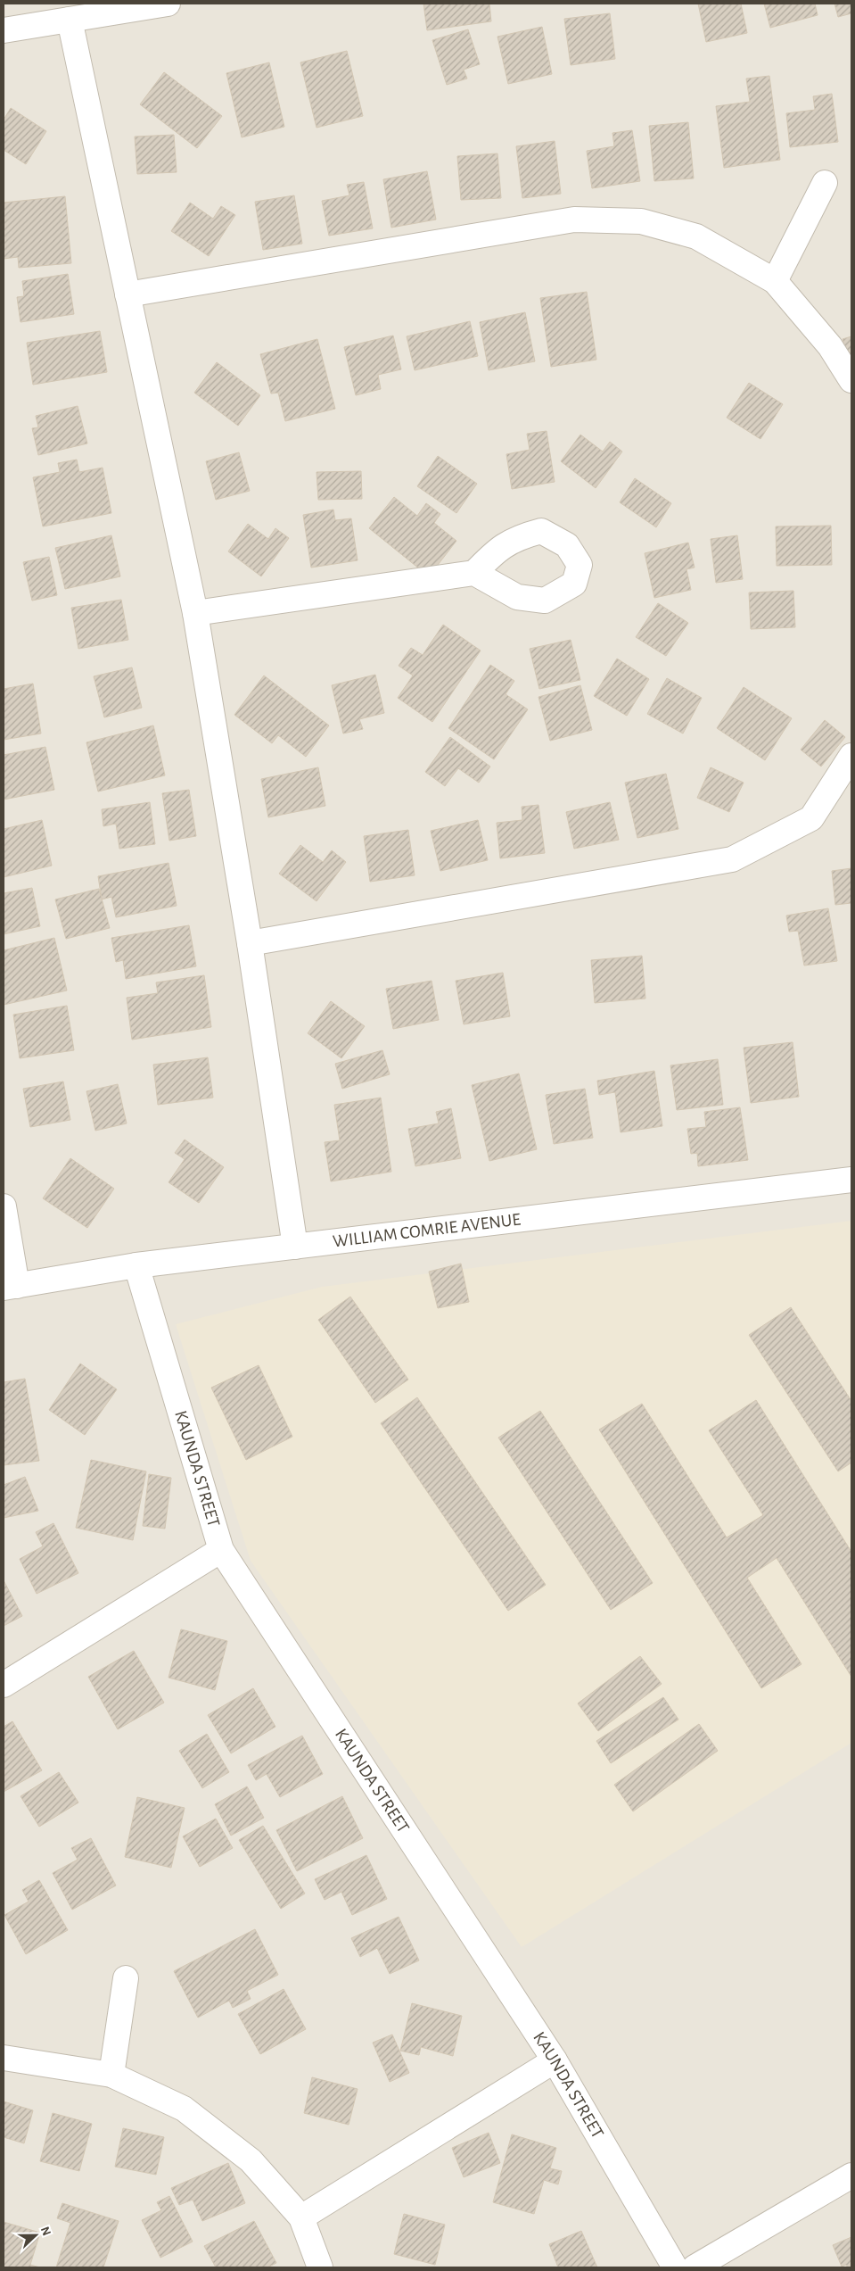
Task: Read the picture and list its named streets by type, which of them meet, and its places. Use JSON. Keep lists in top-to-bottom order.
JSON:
{
  "streets": {
    "street": ["WILLIAM COMRIE AVENUE", "KAUNDA STREET"]
  },
  "crossings": [
    ["WILLIAM COMRIE AVENUE", "KAUNDA STREET"]
  ],
  "north": "right"
}
